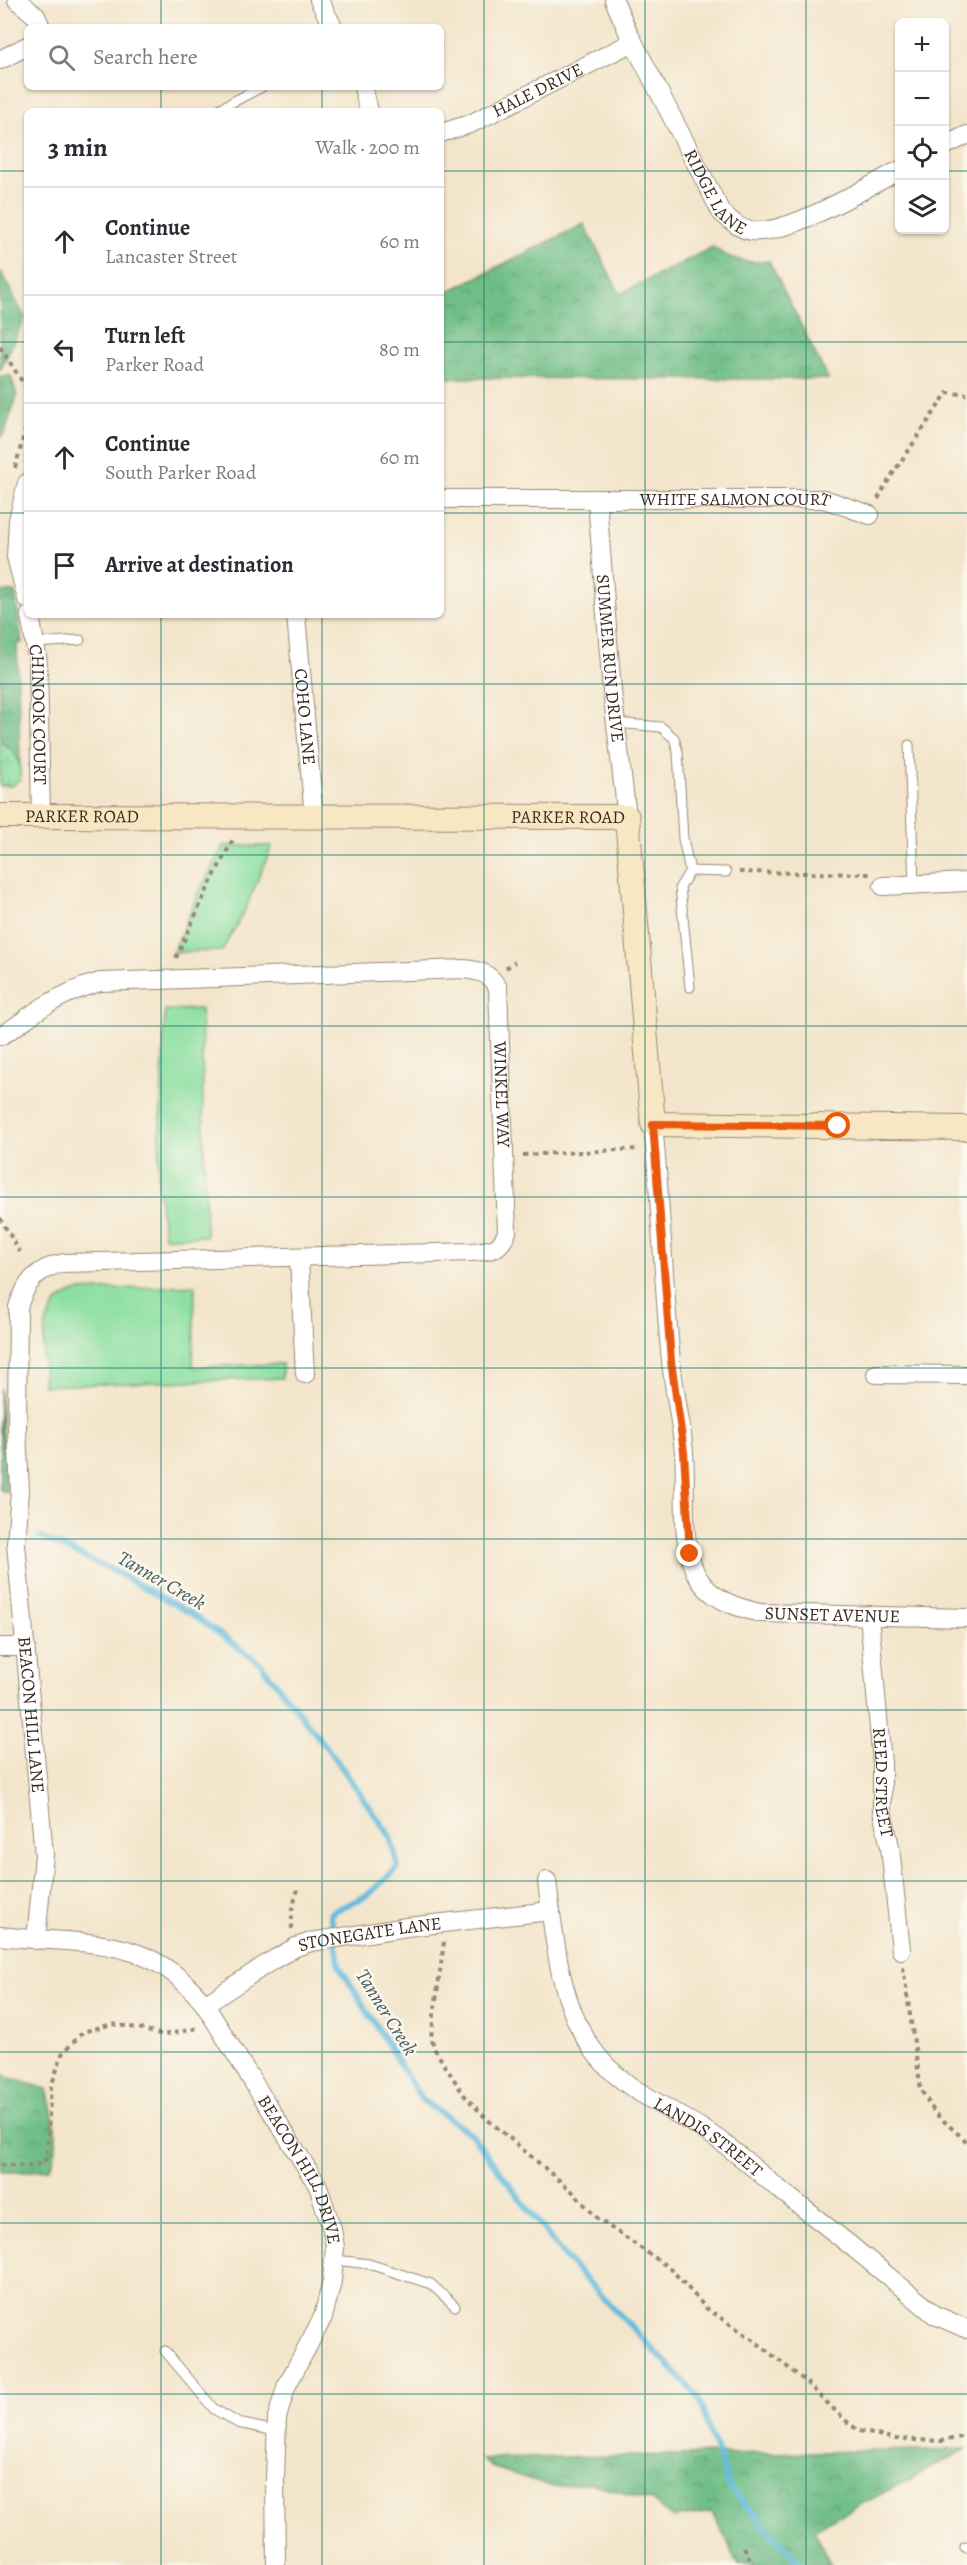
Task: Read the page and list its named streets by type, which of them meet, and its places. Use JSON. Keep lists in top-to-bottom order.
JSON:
{
  "streets": {
    "street": [
      "HALE DRIVE",
      "RIDGE LANE",
      "WHITE SALMON COURT",
      "SUMMER RUN DRIVE",
      "CHINOOK COURT",
      "COHO LANE",
      "PARKER ROAD",
      "WINKEL WAY",
      "SUNSET AVENUE",
      "BEACON HILL LANE",
      "REED STREET",
      "STONEGATE LANE",
      "LANDIS STREET",
      "BEACON HILL DRIVE"
    ]
  },
  "crossings": [
    ["HALE DRIVE", "RIDGE LANE"],
    ["WHITE SALMON COURT", "SUMMER RUN DRIVE"],
    ["SUMMER RUN DRIVE", "PARKER ROAD"],
    ["CHINOOK COURT", "PARKER ROAD"],
    ["COHO LANE", "PARKER ROAD"],
    ["PARKER ROAD", "SUNSET AVENUE"],
    ["WINKEL WAY", "BEACON HILL LANE"],
    ["SUNSET AVENUE", "REED STREET"],
    ["BEACON HILL LANE", "BEACON HILL DRIVE"],
    ["STONEGATE LANE", "LANDIS STREET"],
    ["STONEGATE LANE", "BEACON HILL DRIVE"]
  ],
  "water": ["Tanner Creek"],
  "page": {
    "map_buttons": ["+", "−"],
    "search": "Search here",
    "heading": ["3 min", "Walk · 200 m"],
    "list": [
      ["Continue", "Lancaster Street", "60 m"],
      ["Turn left", "Parker Road", "80 m"],
      ["Continue", "South Parker Road", "60 m"],
      "Arrive at destination"
    ]
  }
}
